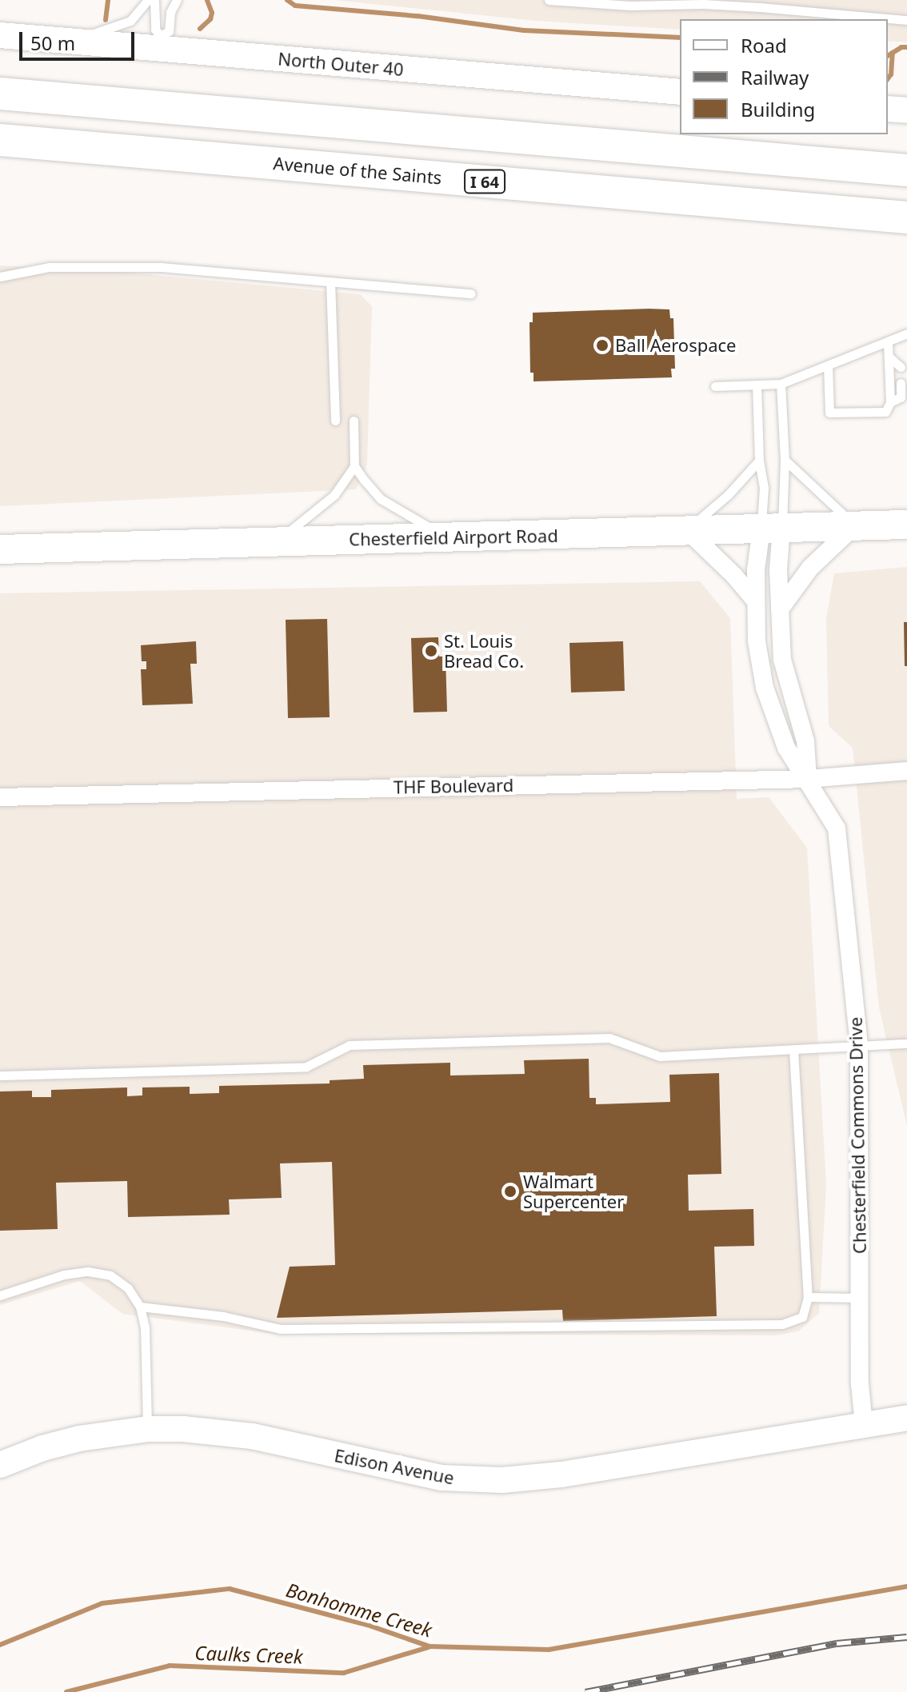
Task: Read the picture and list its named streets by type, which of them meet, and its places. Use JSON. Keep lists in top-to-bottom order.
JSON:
{
  "streets": {
    "highway": ["Avenue of the Saints", "I 64"],
    "main road": ["Chesterfield Airport Road"],
    "street": [
      "North Outer 40",
      "THF Boulevard",
      "Chesterfield Commons Drive",
      "Edison Avenue"
    ]
  },
  "crossings": [
    ["Chesterfield Airport Road", "Chesterfield Commons Drive"],
    ["THF Boulevard", "Chesterfield Commons Drive"],
    ["Chesterfield Commons Drive", "Edison Avenue"]
  ],
  "water": ["Bonhomme Creek", "Caulks Creek"],
  "places": ["Ball Aerospace", "St. Louis Bread Co.", "Walmart Supercenter"],
  "legend": ["Road", "Railway", "Building"],
  "scale_bar": "50 m"
}
